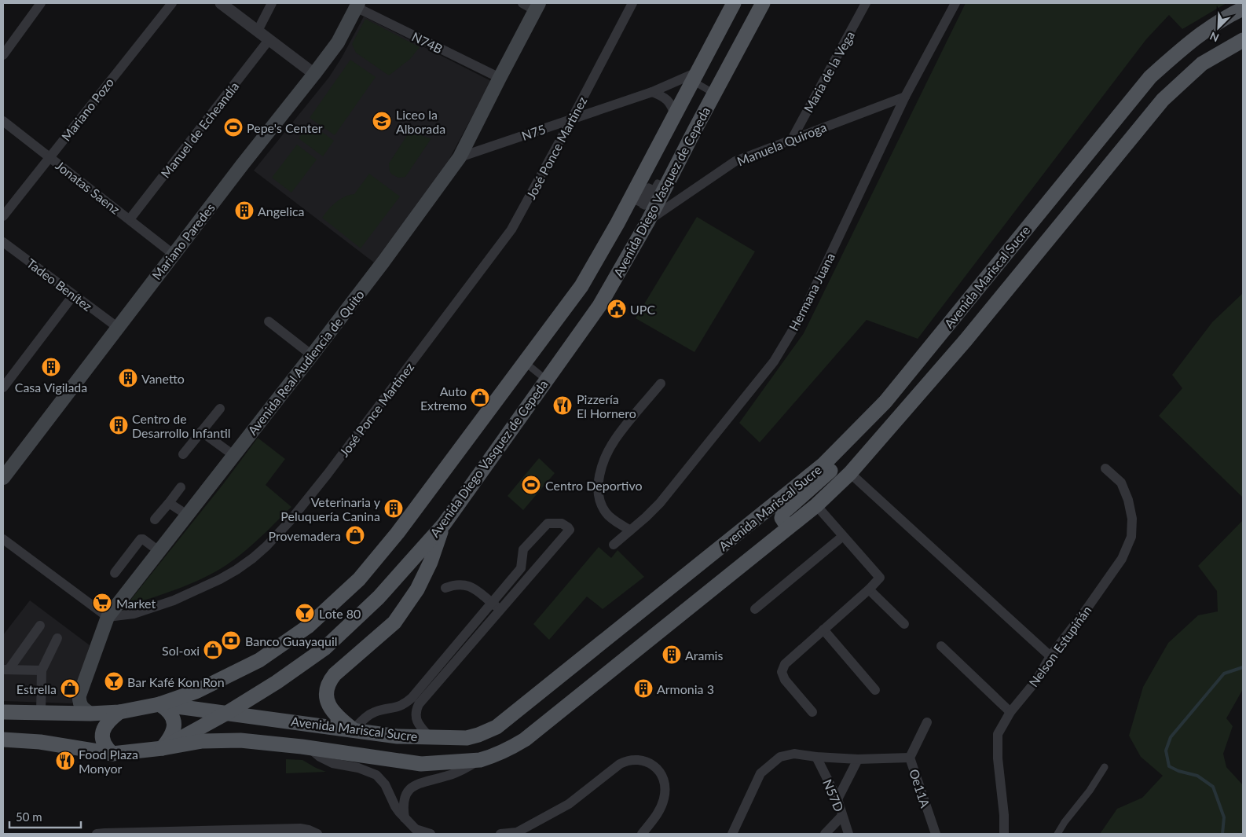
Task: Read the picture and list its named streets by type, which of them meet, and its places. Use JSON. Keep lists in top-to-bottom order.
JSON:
{
  "streets": {
    "main road": [
      "Avenida Diego Vasquez de Cepeda",
      "Mariano Paredes",
      "Avenida Mariscal Sucre",
      "Avenida Real Audiencia de Quito"
    ],
    "street": [
      "N74B",
      "Maria de la Vega",
      "Mariano Pozo",
      "Manuel de Echeandía",
      "N75",
      "Manuela Quiroga",
      "José Ponce Martinez",
      "Jonatas Saenz",
      "Tadeo Benítez",
      "Hermana Juana",
      "Nelson Estupiñán",
      "Oe11A",
      "N57D"
    ]
  },
  "crossings": [
    ["N74B", "Mariano Paredes"],
    ["N74B", "Avenida Real Audiencia de Quito"],
    ["Maria de la Vega", "Manuela Quiroga"],
    ["Mariano Pozo", "Jonatas Saenz"],
    ["Manuel de Echeandía", "Jonatas Saenz"],
    ["N75", "José Ponce Martinez"],
    ["N75", "Avenida Diego Vasquez de Cepeda"],
    ["N75", "Avenida Real Audiencia de Quito"],
    ["Manuela Quiroga", "Avenida Diego Vasquez de Cepeda"],
    ["Manuela Quiroga", "Hermana Juana"],
    ["José Ponce Martinez", "Avenida Real Audiencia de Quito"],
    ["Jonatas Saenz", "Mariano Paredes"],
    ["Avenida Diego Vasquez de Cepeda", "Avenida Mariscal Sucre"],
    ["Avenida Diego Vasquez de Cepeda", "Avenida Real Audiencia de Quito"],
    ["Mariano Paredes", "Tadeo Benítez"]
  ],
  "places": {
    "school or university": ["Liceo la Alborada"],
    "sports": ["Pepe's Center", "Centro Deportivo"],
    "building": [
      "Angelica",
      "Casa Vigilada",
      "Vanetto",
      "Centro de Desarrollo Infantil",
      "Veterinaria y Peluquería Canina",
      "Aramis",
      "Armonia 3"
    ],
    "public building": ["UPC"],
    "shop": [
      "Auto Extremo",
      "Provemadera",
      "Sol-oxi",
      "Estrella"
    ],
    "restaurant": ["Pizzería El Hornero", "Food Plaza Monyor"],
    "supermarket": ["Market"],
    "bar": ["Lote 80", "Bar Kafé Kon Ron"],
    "bank": ["Banco Guayaquil"]
  },
  "scale_bar": "50 m",
  "north": "bottom left"
}
